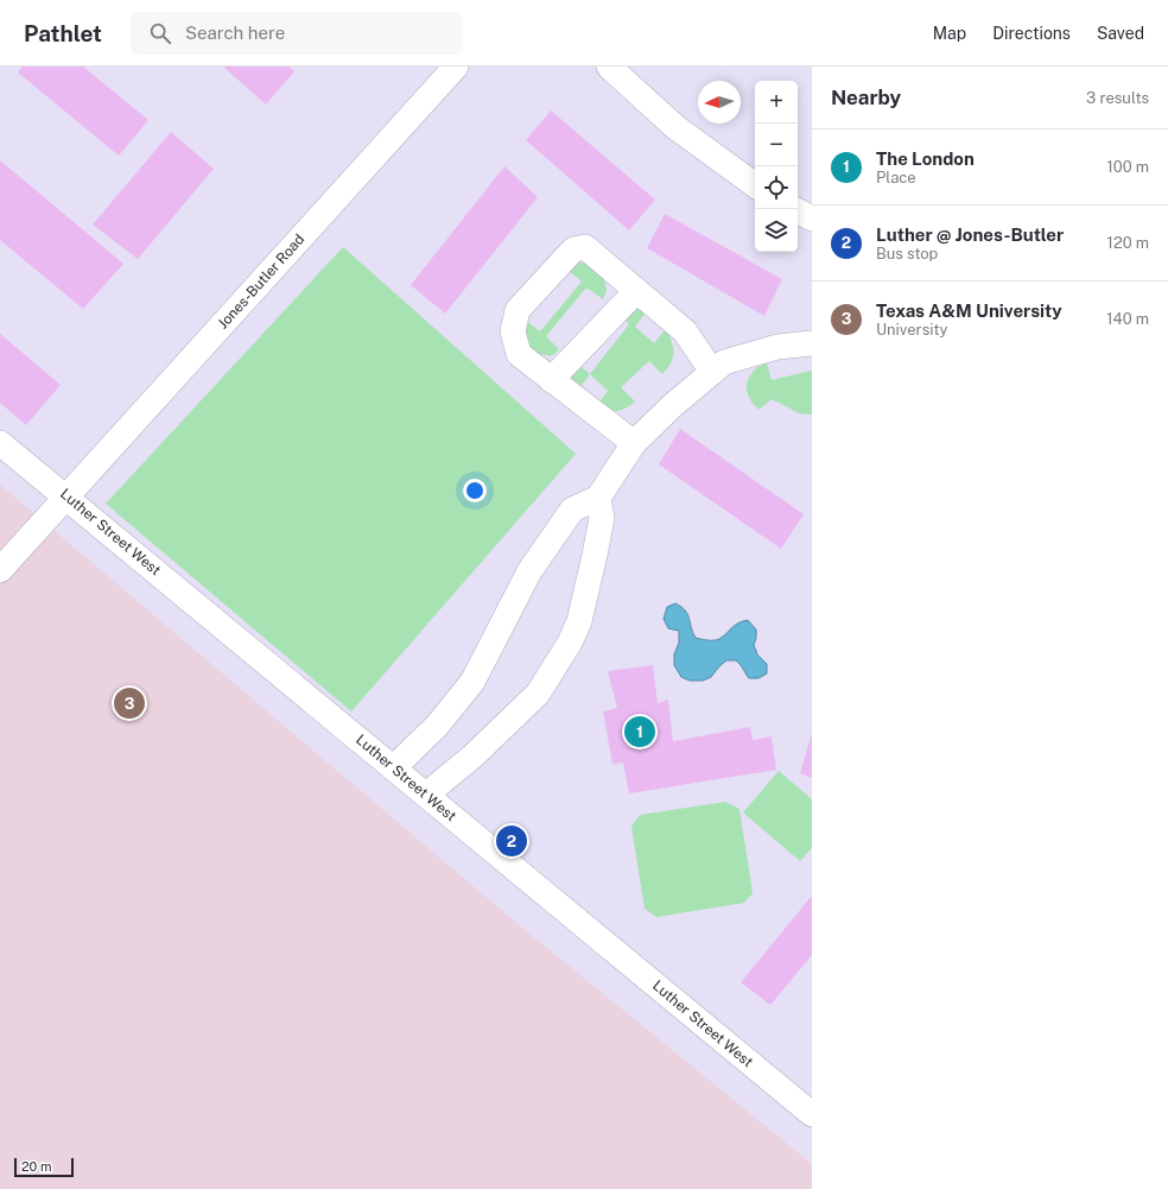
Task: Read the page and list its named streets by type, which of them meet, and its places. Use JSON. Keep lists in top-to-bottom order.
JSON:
{
  "streets": {
    "street": ["Jones-Butler Road", "Luther Street West"]
  },
  "crossings": [
    ["Jones-Butler Road", "Luther Street West"]
  ],
  "scale_bar": "20 m",
  "north": "left",
  "page": {
    "header": "Pathlet",
    "search": "Search here",
    "nav": ["Map", "Directions", "Saved"],
    "heading": ["Nearby", "3 results"],
    "map_buttons": ["+", "−"],
    "list": [
      {
        "mark": "1",
        "name": "The London",
        "note": "Place",
        "value": "100 m"
      },
      {
        "mark": "2",
        "name": "Luther @ Jones-Butler",
        "note": "Bus stop",
        "value": "120 m"
      },
      {
        "mark": "3",
        "name": "Texas A&M University",
        "note": "University",
        "value": "140 m"
      }
    ],
    "pins": ["3", "1", "2"],
    "scale": "20 m"
  }
}
